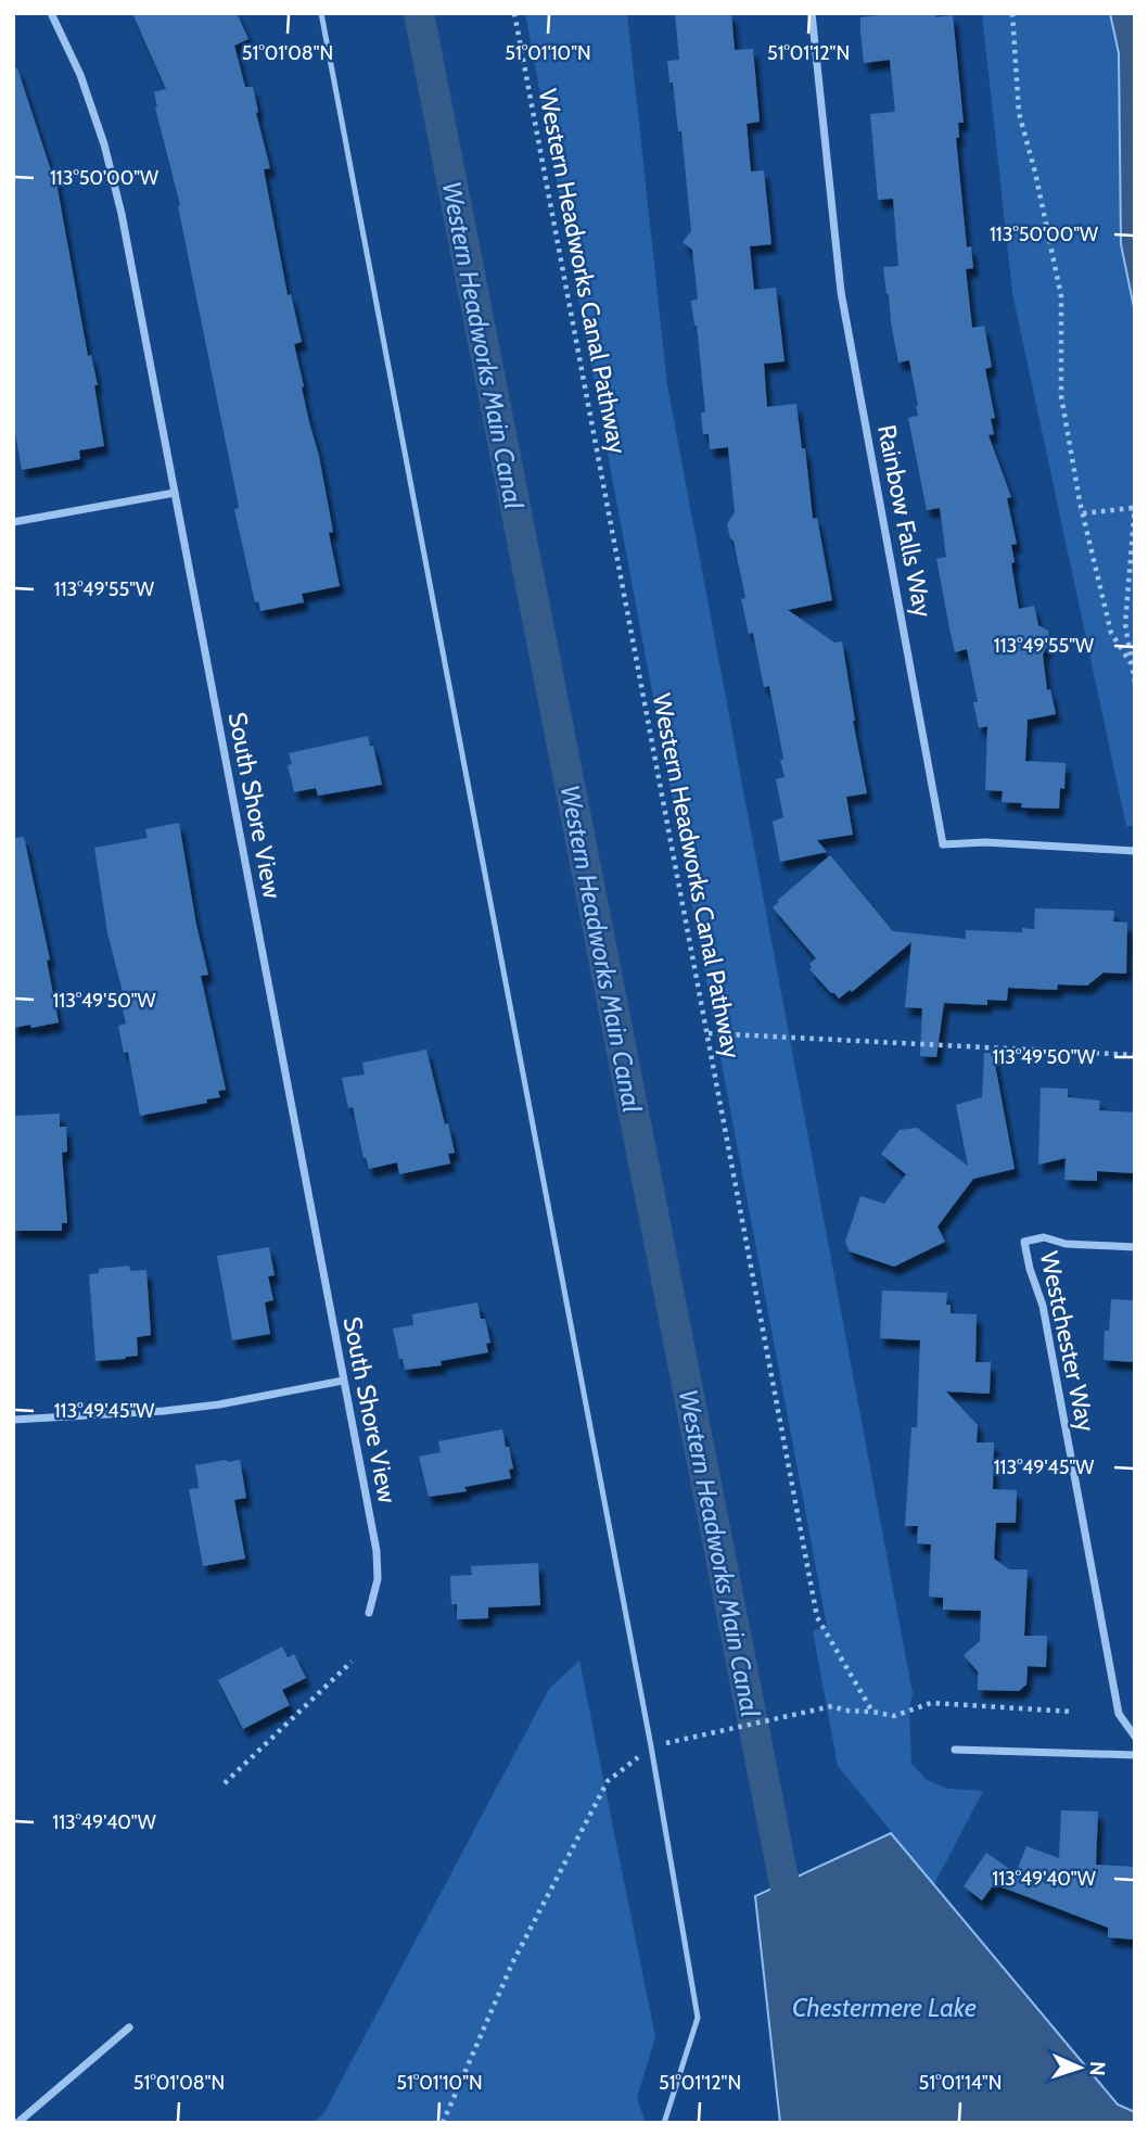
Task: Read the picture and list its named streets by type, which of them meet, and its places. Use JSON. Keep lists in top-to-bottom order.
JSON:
{
  "streets": {
    "street": ["Rainbow Falls Way", "South Shore View", "Westchester Way"],
    "path": ["Western Headworks Canal Pathway"]
  },
  "water": ["Western Headworks Main Canal", "Chestermere Lake"],
  "north": "right",
  "coordinates": [
    "51°01'08\"N",
    "51°01'10\"N",
    "51°01'12\"N",
    "113°50'00\"W",
    "113°49'55\"W",
    "113°49'50\"W",
    "113°49'45\"W",
    "113°49'40\"W",
    "51°01'14\"N"
  ]
}
